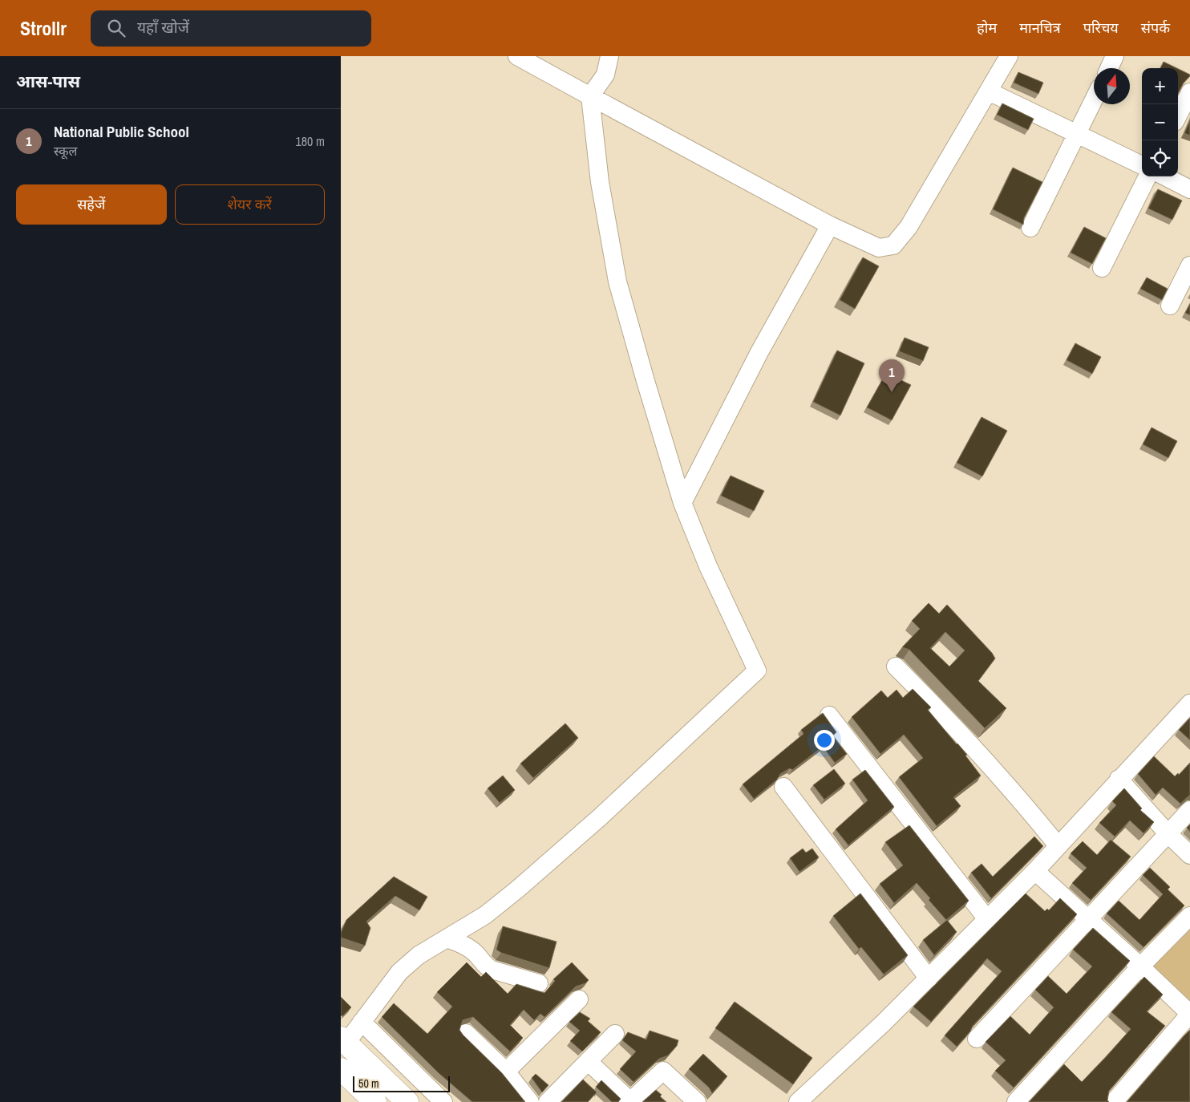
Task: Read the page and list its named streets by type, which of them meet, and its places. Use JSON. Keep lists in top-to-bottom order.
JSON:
{
  "scale_bar": "50 m",
  "north": "top",
  "page": {
    "header": "Strollr",
    "search": "यहाँ खोजें",
    "nav": [
      "होम",
      "मानचित्र",
      "परिचय",
      "संपर्क"
    ],
    "heading": "आस-पास",
    "map_buttons": ["+", "−"],
    "list": [
      {
        "mark": "1",
        "name": "National Public School",
        "note": "स्कूल",
        "value": "180 m"
      }
    ],
    "buttons": ["सहेजें", "शेयर करें"],
    "pins": "1",
    "scale": "50 m"
  }
}
